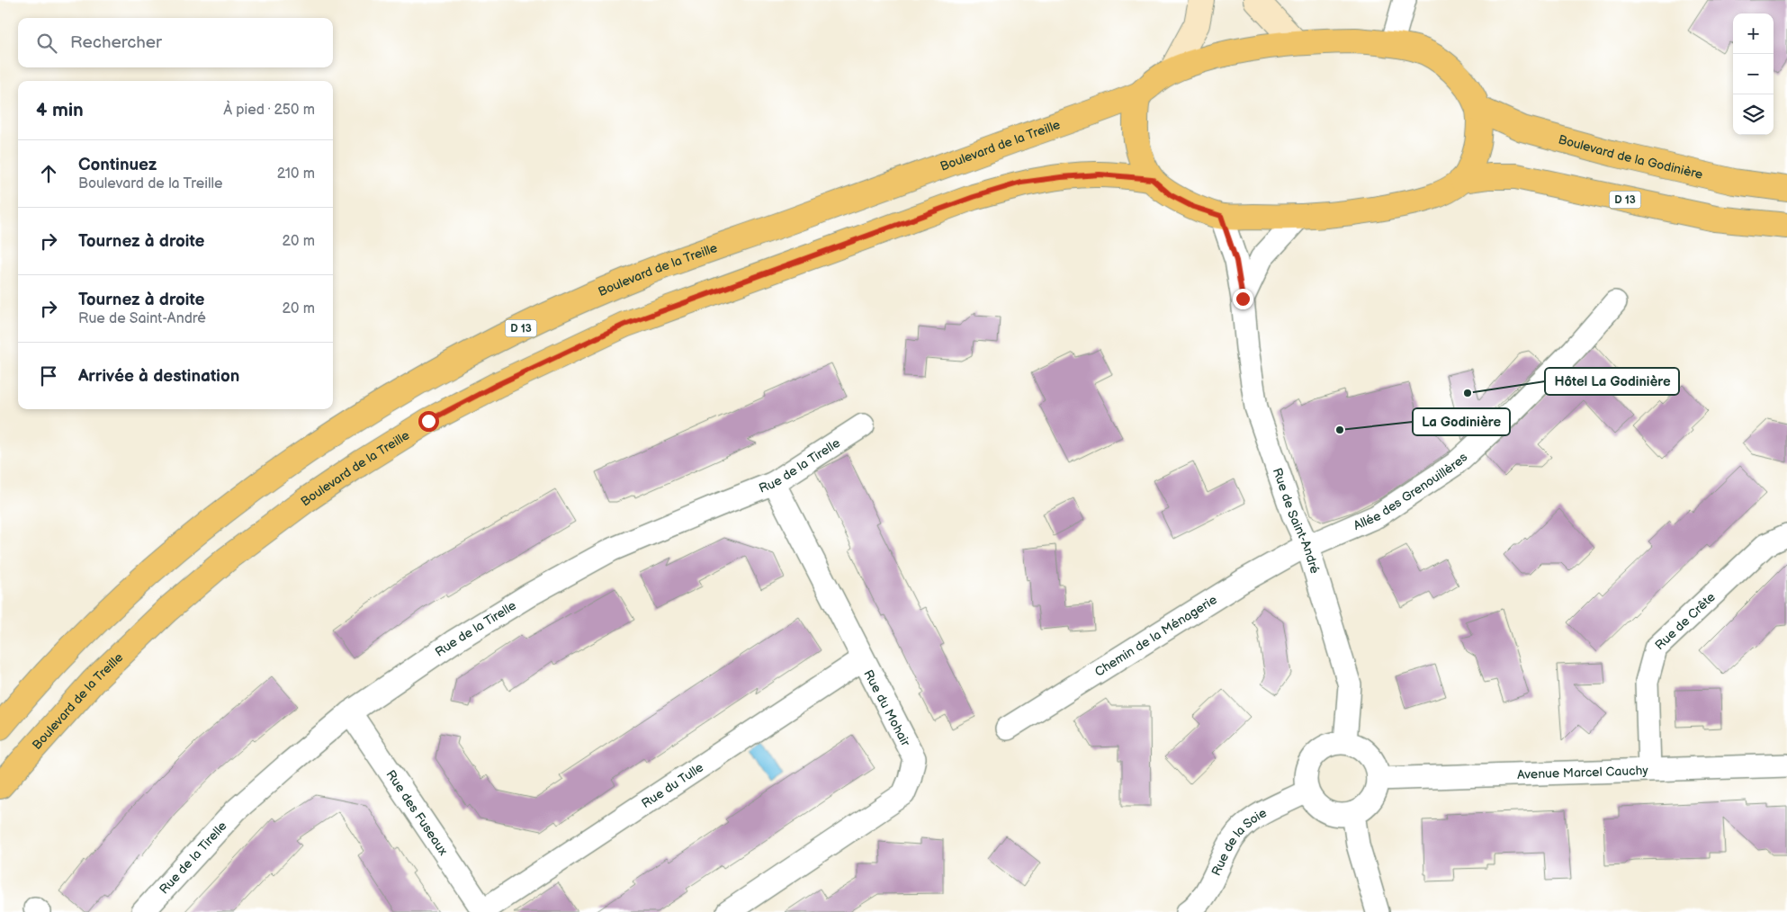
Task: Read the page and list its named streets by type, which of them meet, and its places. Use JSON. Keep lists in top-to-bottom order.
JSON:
{
  "streets": {
    "main road": ["Boulevard de la Treille", "Boulevard de la Godinière", "D 13"],
    "street": [
      "Rue de la Tirelle",
      "Allée des Grenouillères",
      "Rue de Saint-André",
      "Rue de Crête",
      "Chemin de la Ménagerie",
      "Rue du Mohair",
      "Avenue Marcel Cauchy",
      "Rue du Tulle",
      "Rue des Fuseaux",
      "Rue de la Soie"
    ]
  },
  "crossings": [
    ["Boulevard de la Treille", "Boulevard de la Godinière"],
    ["Rue de la Tirelle", "Rue du Mohair"],
    ["Rue de la Tirelle", "Rue des Fuseaux"],
    ["Allée des Grenouillères", "Rue de Saint-André"],
    ["Allée des Grenouillères", "Chemin de la Ménagerie"],
    ["Rue de Saint-André", "Chemin de la Ménagerie"],
    ["Rue de Saint-André", "Avenue Marcel Cauchy"],
    ["Rue de Saint-André", "Rue de la Soie"],
    ["Rue de Crête", "Avenue Marcel Cauchy"],
    ["Rue du Mohair", "Rue du Tulle"],
    ["Avenue Marcel Cauchy", "Rue de la Soie"],
    ["Rue du Tulle", "Rue des Fuseaux"]
  ],
  "places": ["Hôtel La Godinière", "La Godinière"],
  "page": {
    "map_buttons": ["+", "−"],
    "search": "Rechercher",
    "heading": ["4 min", "À pied · 250 m"],
    "list": [
      ["Continuez", "Boulevard de la Treille", "210 m"],
      ["Tournez à droite", "20 m"],
      ["Tournez à droite", "Rue de Saint-André", "20 m"],
      "Arrivée à destination"
    ]
  }
}
